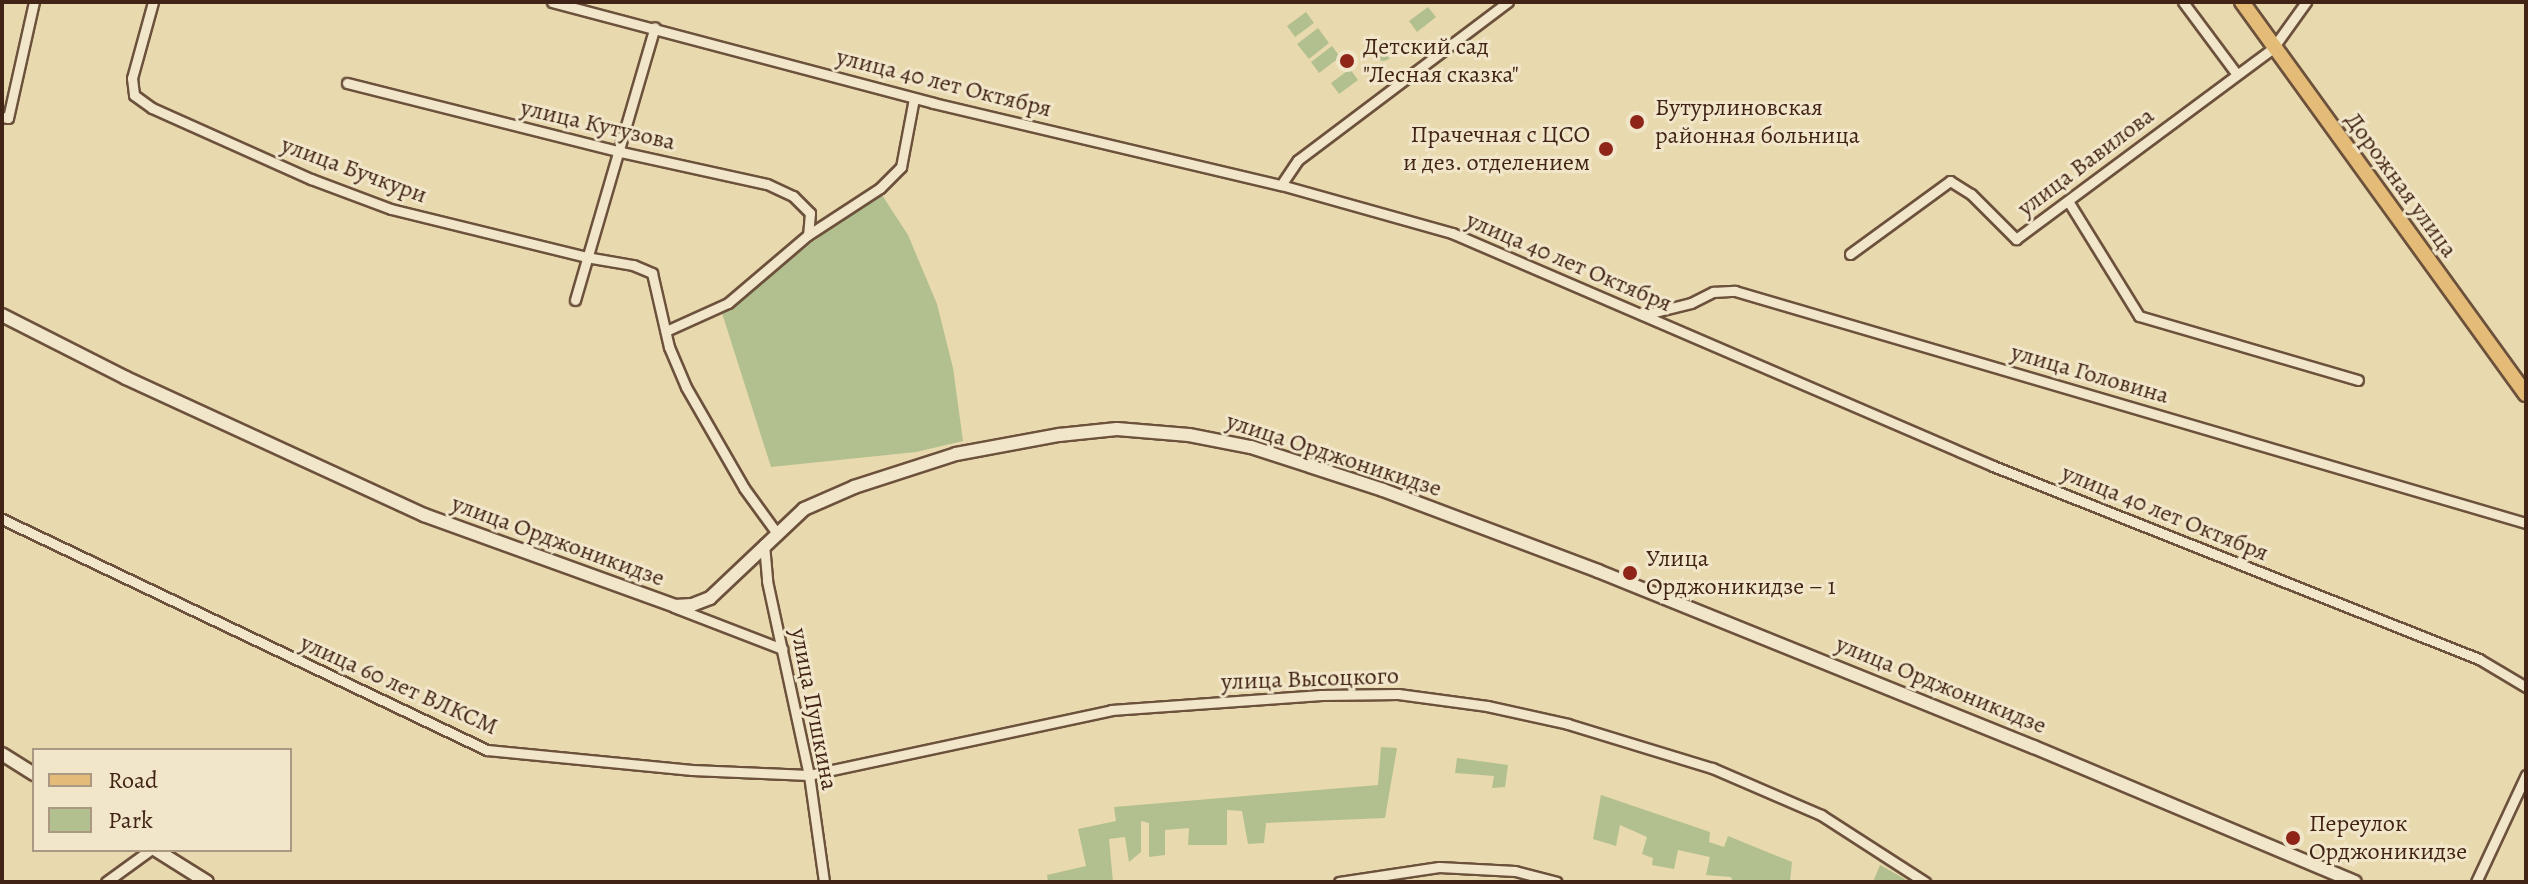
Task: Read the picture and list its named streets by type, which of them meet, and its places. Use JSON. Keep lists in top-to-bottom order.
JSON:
{
  "streets": {
    "main road": ["Дорожная улица", "улица Орджоникидзе"],
    "street": [
      "улица 40 лет Октября",
      "улица Кутузова",
      "улица Вавилова",
      "улица Бучкури",
      "улица Головина",
      "улица Высоцкого",
      "улица 60 лет ВЛКСМ",
      "улица Пушкина"
    ]
  },
  "crossings": [
    ["улица 40 лет Октября", "улица Головина"],
    ["улица Вавилова", "Дорожная улица"],
    ["улица Орджоникидзе", "улица Пушкина"],
    ["улица Высоцкого", "улица 60 лет ВЛКСМ"],
    ["улица Высоцкого", "улица Пушкина"],
    ["улица 60 лет ВЛКСМ", "улица Пушкина"]
  ],
  "places": [
    "Детский сад \"Лесная сказка\"",
    "Бутурлиновская районная больница",
    "Прачечная с ЦСО и дез. отделением",
    "Улица Орджоникидзе – 1",
    "Переулок Орджоникидзе"
  ],
  "legend": ["Road", "Park"]
}
